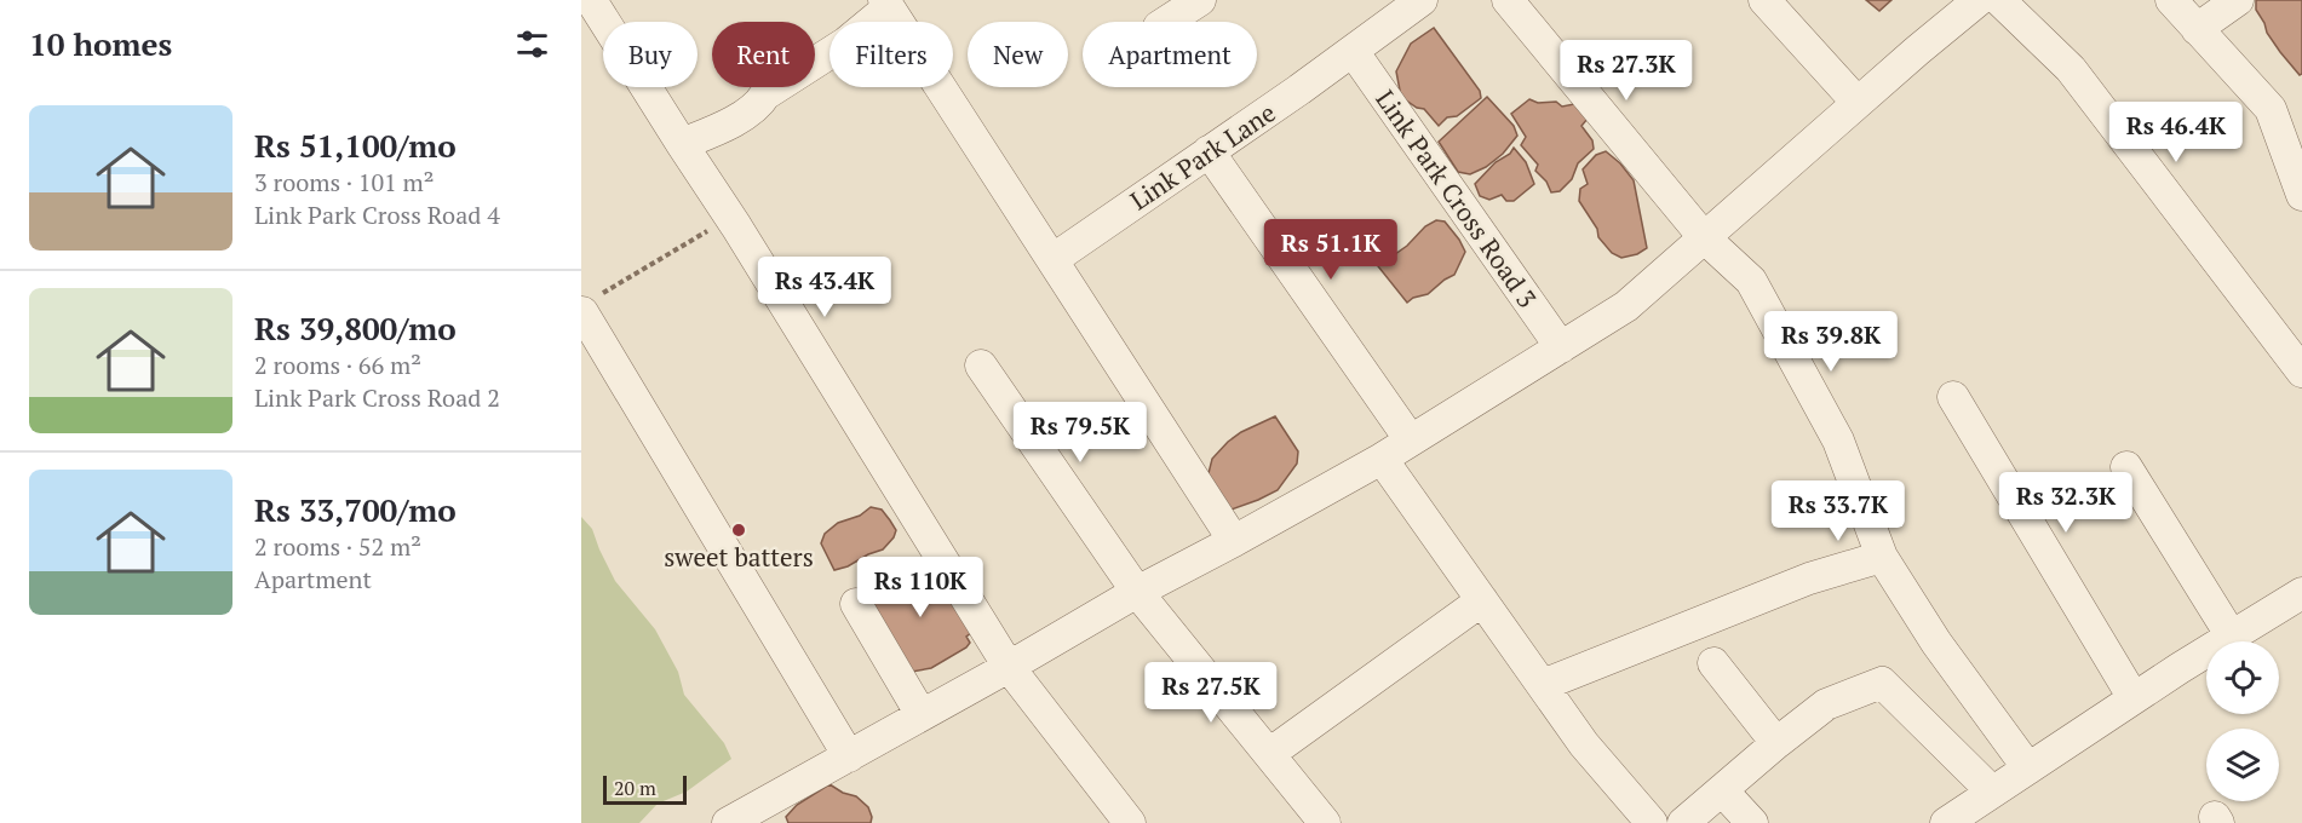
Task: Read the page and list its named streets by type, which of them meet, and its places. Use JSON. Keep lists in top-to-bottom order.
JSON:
{
  "streets": {
    "street": ["Link Park Lane", "Link Park Cross Road 3"]
  },
  "crossings": [
    ["Link Park Lane", "Link Park Cross Road 3"]
  ],
  "places": ["sweet batters"],
  "scale_bar": "20 m",
  "page": {
    "heading": "10 homes",
    "chip": [
      "Buy",
      "Rent",
      "Filters",
      "New",
      "Apartment"
    ],
    "price": [
      "Rs 27.3K",
      "Rs 46.4K",
      "Rs 51.1K",
      "Rs 43.4K",
      "Rs 39.8K",
      "Rs 79.5K",
      "Rs 32.3K",
      "Rs 33.7K",
      "Rs 110K",
      "Rs 27.5K"
    ],
    "list": [
      {
        "name": "Rs 51,100/mo",
        "note": "3 rooms · 101 m² · Link Park Cross Road 4"
      },
      {
        "name": "Rs 39,800/mo",
        "note": "2 rooms · 66 m² · Link Park Cross Road 2"
      },
      {
        "name": "Rs 33,700/mo",
        "note": "2 rooms · 52 m² · Apartment"
      }
    ],
    "scale": "20 m"
  }
}
